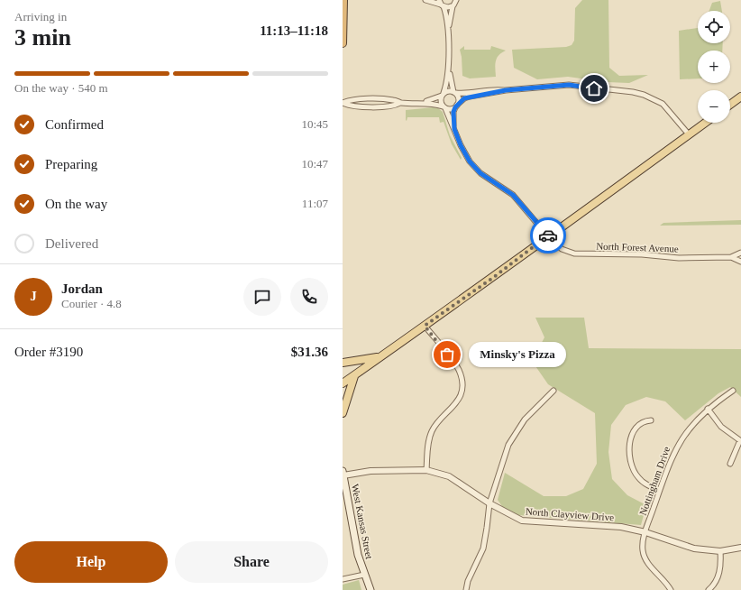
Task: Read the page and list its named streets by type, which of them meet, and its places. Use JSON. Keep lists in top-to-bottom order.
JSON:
{
  "streets": {
    "main road": ["West Kansas Street"],
    "street": ["North Forest Avenue", "Nottingham Drive", "North Clayview Drive"]
  },
  "crossings": [
    ["Nottingham Drive", "North Clayview Drive"],
    ["North Clayview Drive", "West Kansas Street"]
  ],
  "places": ["Minsky's Pizza"],
  "page": {
    "heading": ["3 min", "Arriving in", "11:13–11:18"],
    "panel": [
      "Jordan",
      "Courier · 4.8",
      "Order #3190",
      "$31.36"
    ],
    "map_buttons": ["+", "−"],
    "bar": "On the way · 540 m",
    "list": [
      ["Confirmed", "10:45"],
      ["Preparing", "10:47"],
      ["On the way", "11:07"],
      "Delivered"
    ],
    "round": "J",
    "bubble": "Minsky's Pizza",
    "buttons": ["Help", "Share"]
  }
}
